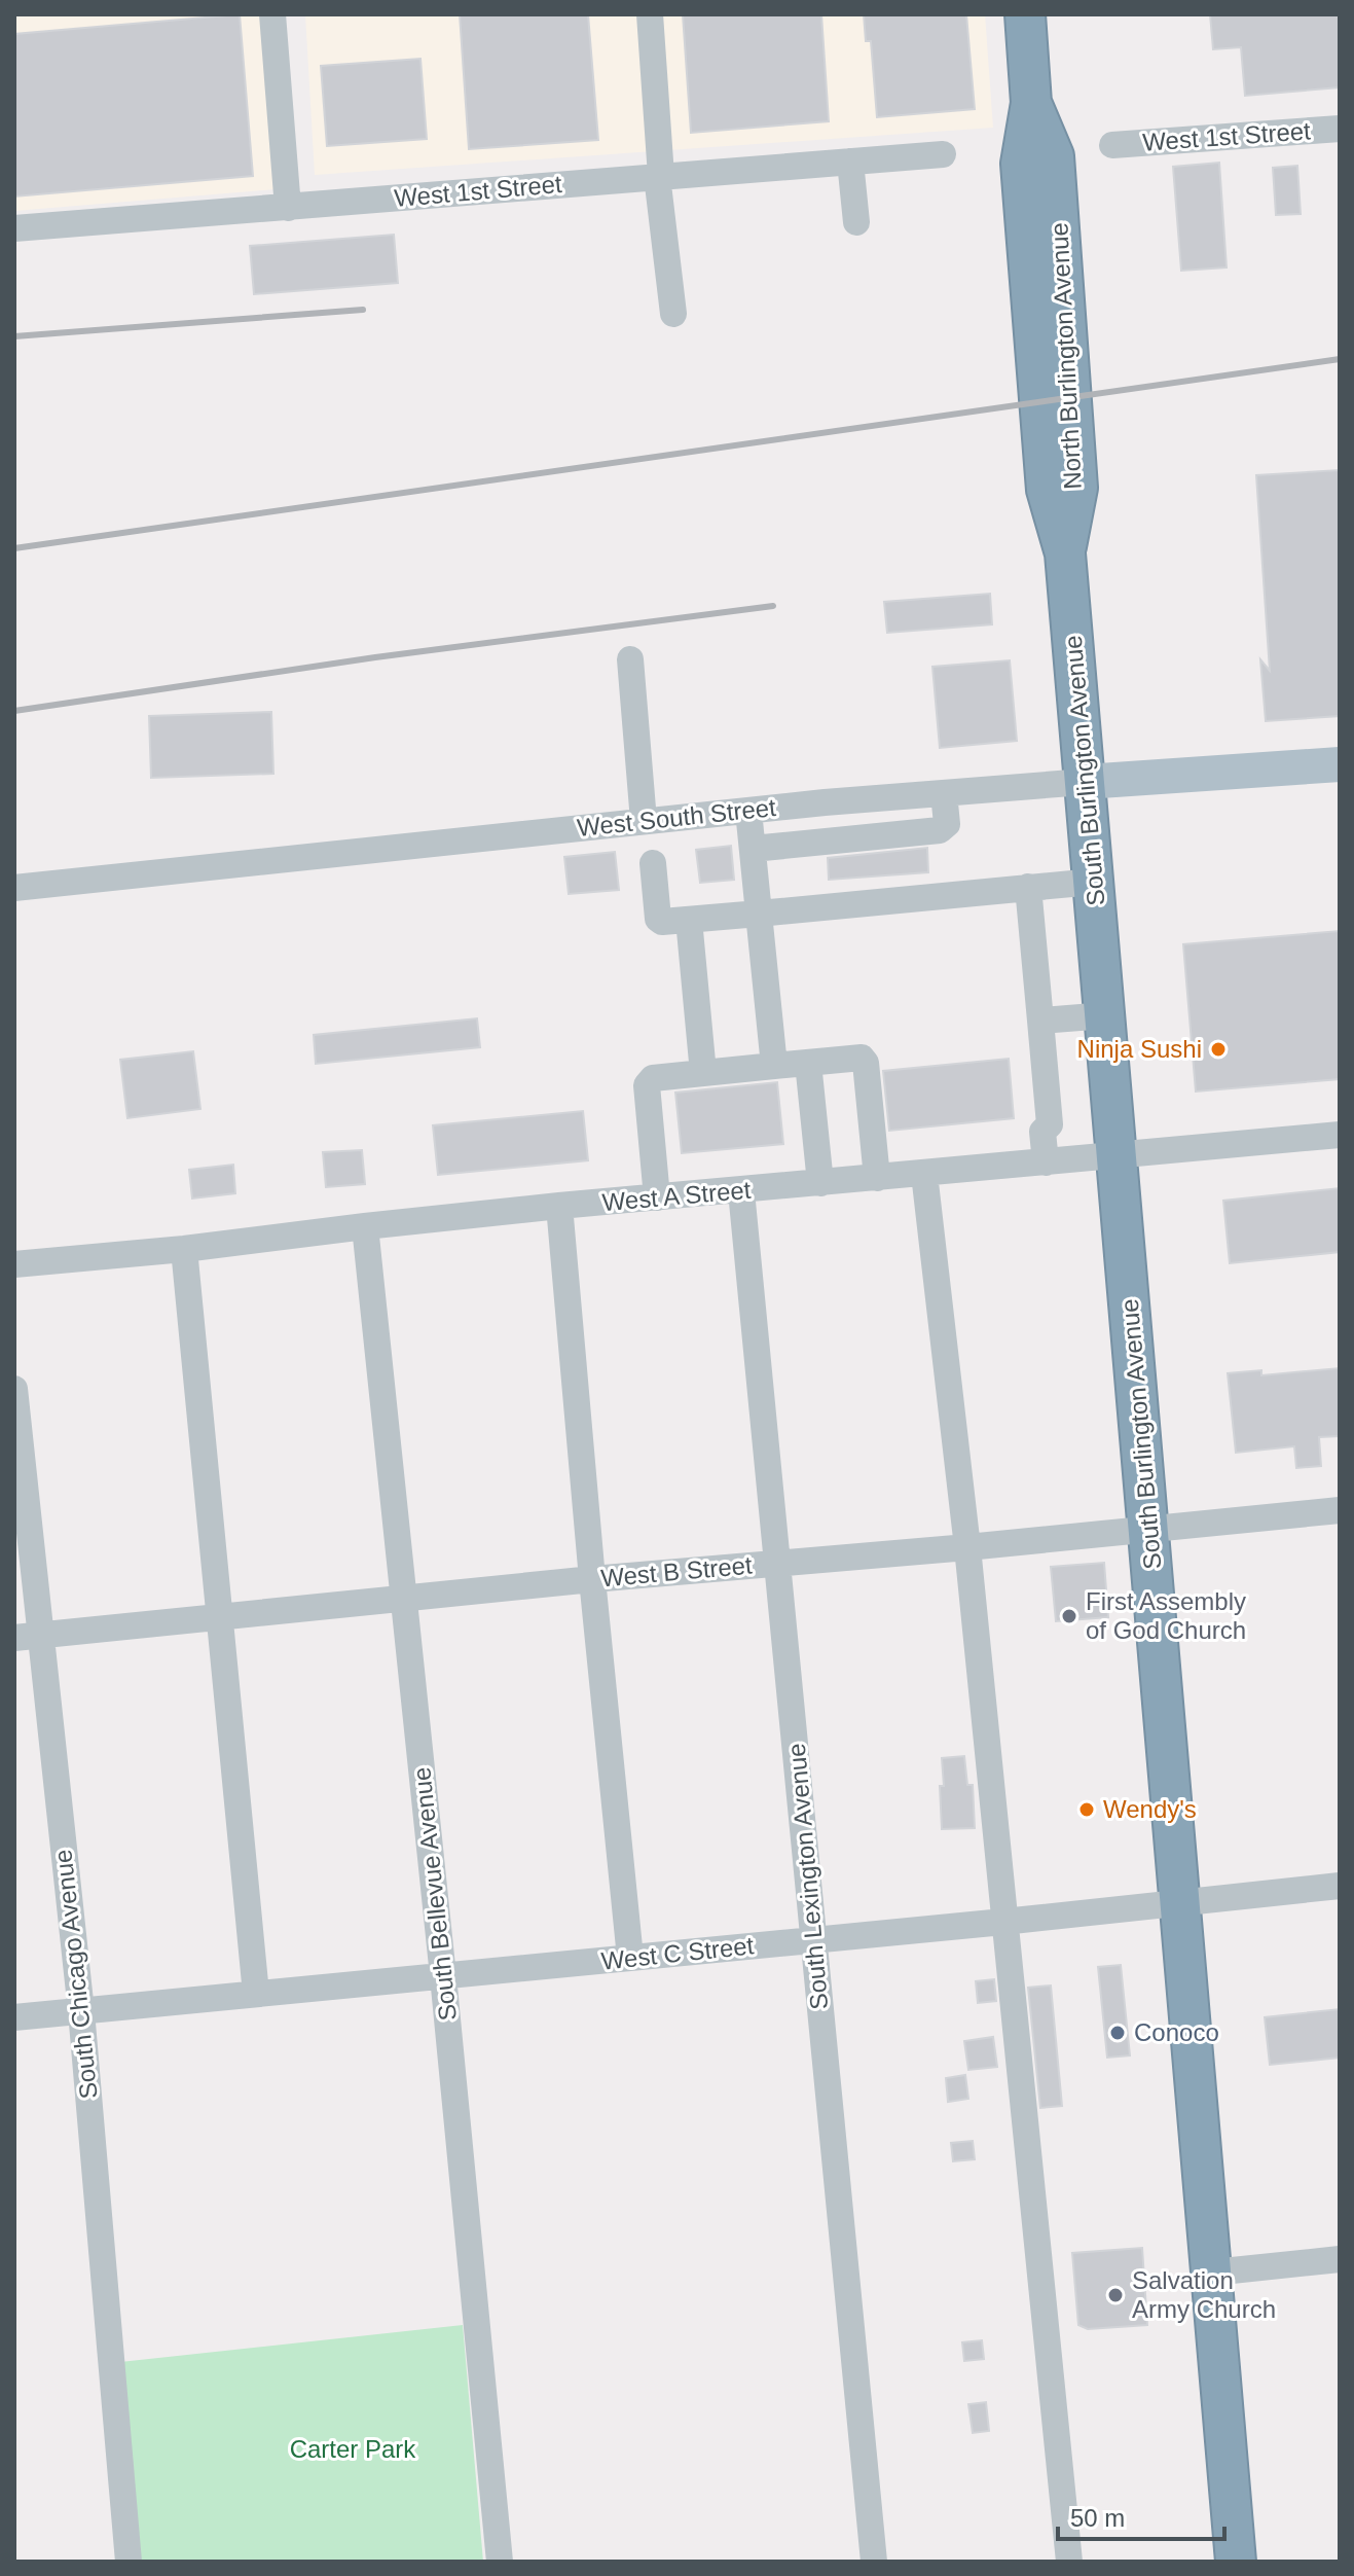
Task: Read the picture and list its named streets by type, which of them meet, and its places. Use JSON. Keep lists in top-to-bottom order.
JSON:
{
  "streets": {
    "highway": ["North Burlington Avenue", "South Burlington Avenue"],
    "main road": ["West South Street"],
    "street": [
      "West 1st Street",
      "West A Street",
      "West B Street",
      "South Lexington Avenue",
      "South Bellevue Avenue",
      "West C Street",
      "South Chicago Avenue"
    ]
  },
  "crossings": [
    ["North Burlington Avenue", "South Burlington Avenue"],
    ["South Burlington Avenue", "West South Street"],
    ["South Burlington Avenue", "West A Street"],
    ["South Burlington Avenue", "West B Street"],
    ["South Burlington Avenue", "West C Street"],
    ["West A Street", "South Lexington Avenue"],
    ["West A Street", "South Bellevue Avenue"],
    ["West B Street", "South Lexington Avenue"],
    ["West B Street", "South Bellevue Avenue"],
    ["West B Street", "South Chicago Avenue"],
    ["South Lexington Avenue", "West C Street"],
    ["South Bellevue Avenue", "West C Street"],
    ["West C Street", "South Chicago Avenue"]
  ],
  "parks": ["Carter Park"],
  "places": [
    "Ninja Sushi",
    "First Assembly of God Church",
    "Wendy's",
    "Conoco",
    "Salvation Army Church"
  ],
  "scale_bar": "50 m"
}
